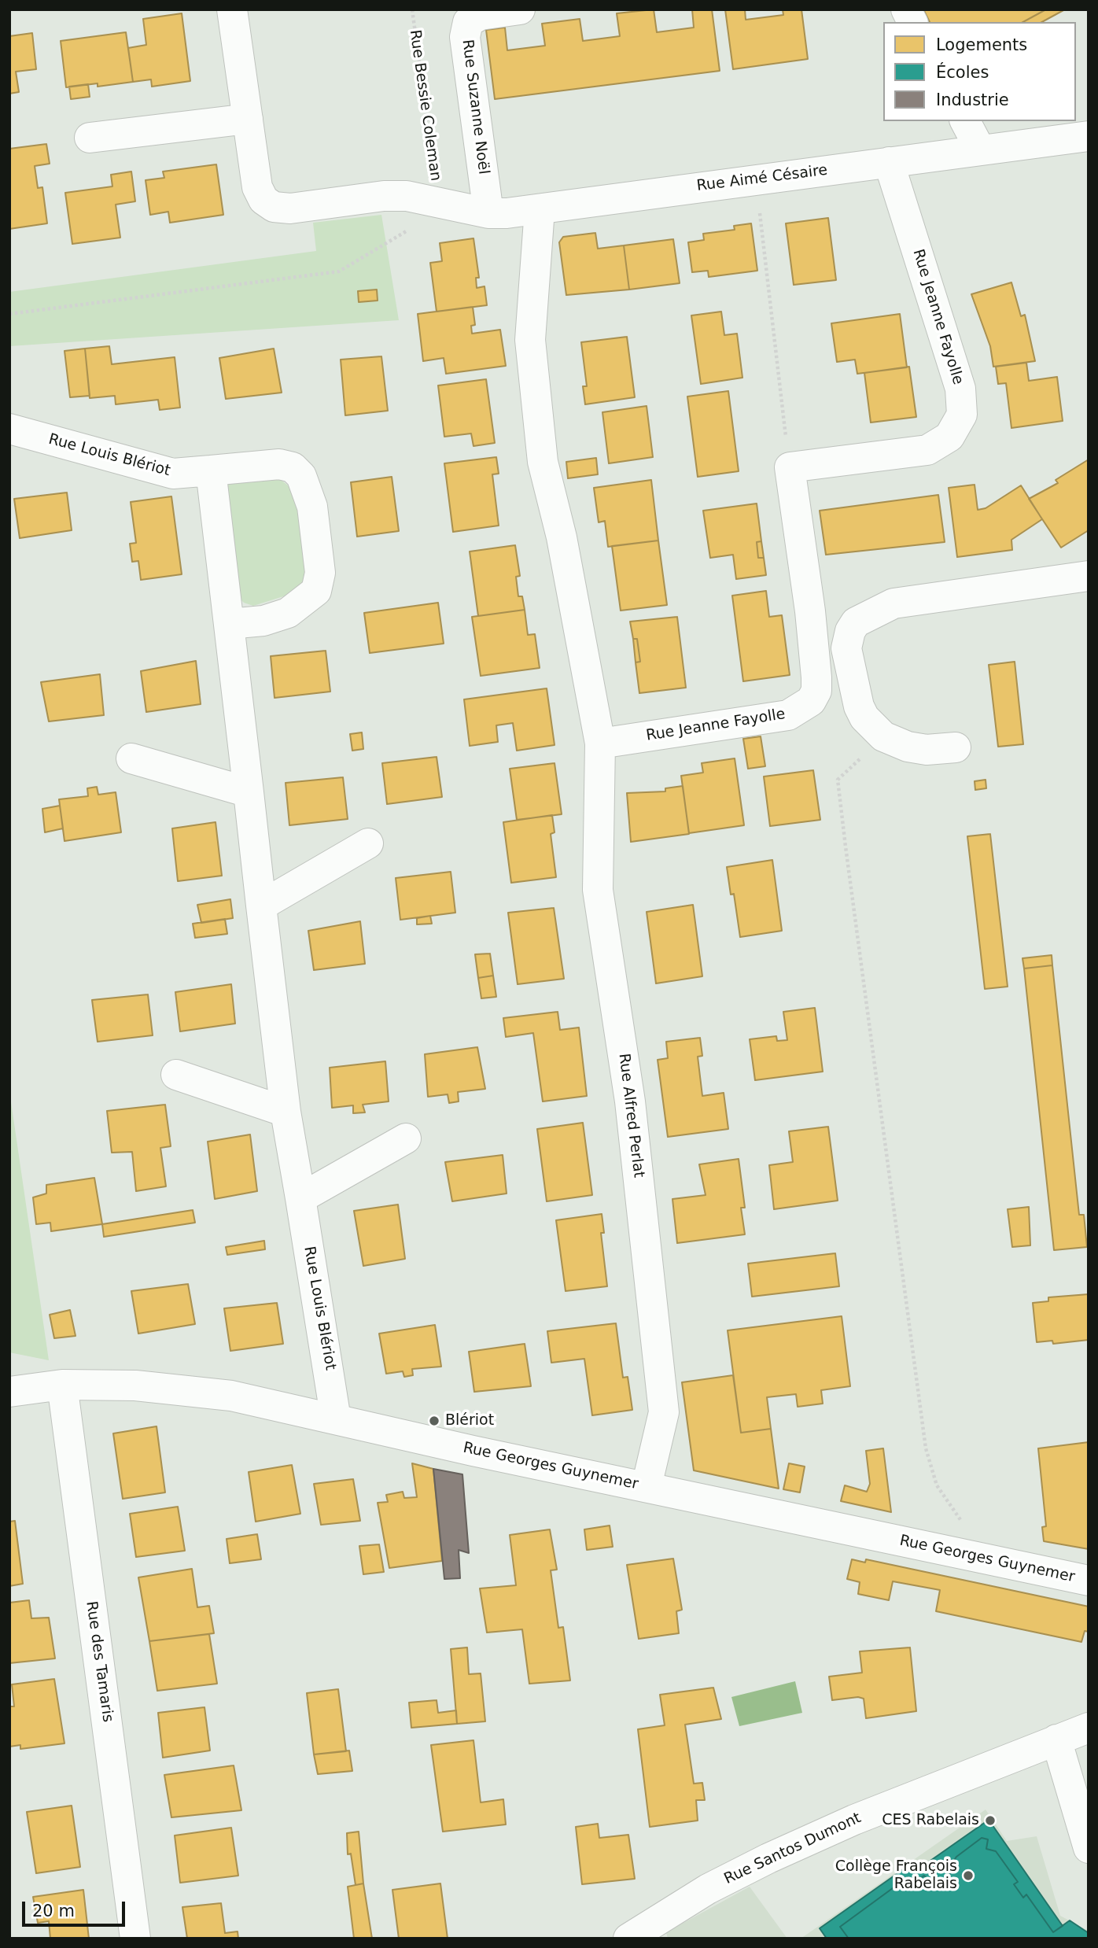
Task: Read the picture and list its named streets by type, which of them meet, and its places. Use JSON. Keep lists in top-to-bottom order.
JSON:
{
  "streets": {
    "street": [
      "Rue Suzanne Noël",
      "Rue Aimé Césaire",
      "Rue Jeanne Fayolle",
      "Rue Louis Blériot",
      "Rue Alfred Perlat",
      "Rue Georges Guynemer",
      "Rue des Tamaris",
      "Rue Santos Dumont"
    ],
    "path": ["Rue Bessie Coleman"]
  },
  "crossings": [
    ["Rue Bessie Coleman", "Rue Aimé Césaire"],
    ["Rue Suzanne Noël", "Rue Aimé Césaire"],
    ["Rue Aimé Césaire", "Rue Jeanne Fayolle"],
    ["Rue Jeanne Fayolle", "Rue Alfred Perlat"],
    ["Rue Louis Blériot", "Rue Georges Guynemer"],
    ["Rue Alfred Perlat", "Rue Georges Guynemer"],
    ["Rue Georges Guynemer", "Rue des Tamaris"]
  ],
  "places": ["Blériot", "CES Rabelais", "Collège François Rabelais"],
  "legend": ["Logements", "Écoles", "Industrie"],
  "scale_bar": "20 m"
}
